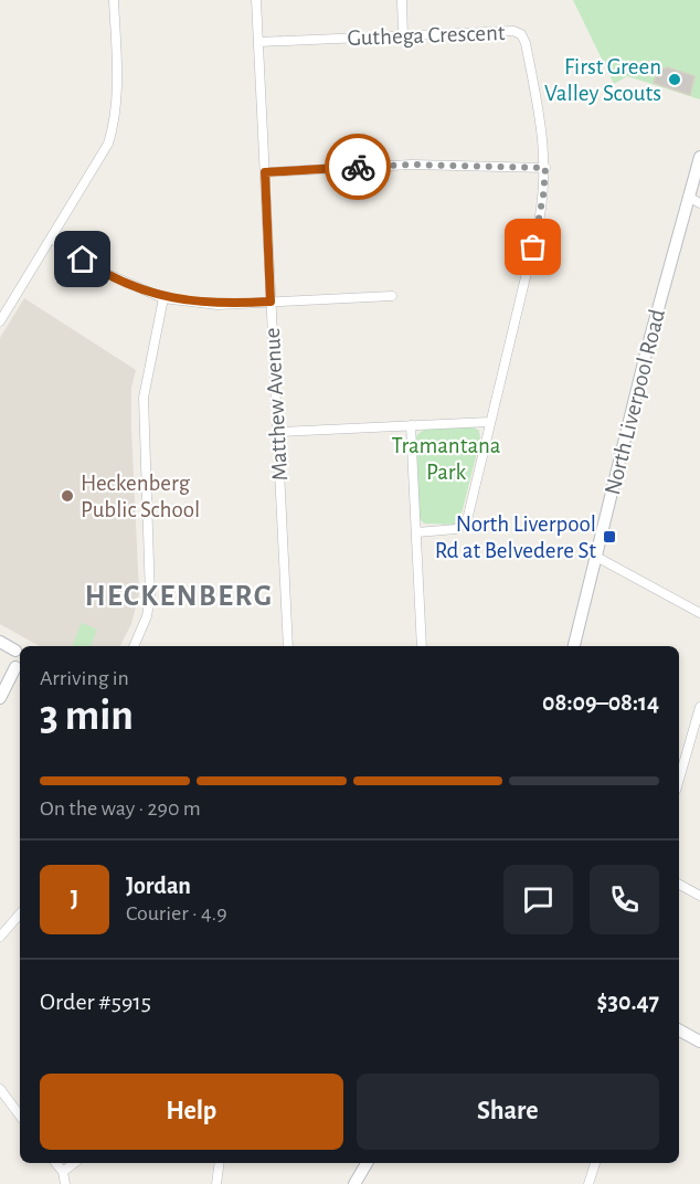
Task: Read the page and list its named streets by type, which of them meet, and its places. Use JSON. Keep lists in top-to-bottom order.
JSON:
{
  "streets": {
    "main road": ["North Liverpool Road"],
    "street": ["Guthega Crescent", "Matthew Avenue"]
  },
  "crossings": [
    ["Guthega Crescent", "Matthew Avenue"]
  ],
  "districts": ["HECKENBERG"],
  "parks": ["Tramantana Park"],
  "places": {
    "other": ["First Green Valley Scouts", "Heckenberg Public School"],
    "transit": ["North Liverpool Rd at Belvedere St"]
  },
  "page": {
    "heading": ["3 min", "Arriving in", "08:09–08:14"],
    "panel": [
      "Jordan",
      "Courier · 4.9",
      "Order #5915",
      "$30.47"
    ],
    "bar": "On the way · 290 m",
    "round": "J",
    "buttons": ["Help", "Share"]
  }
}
